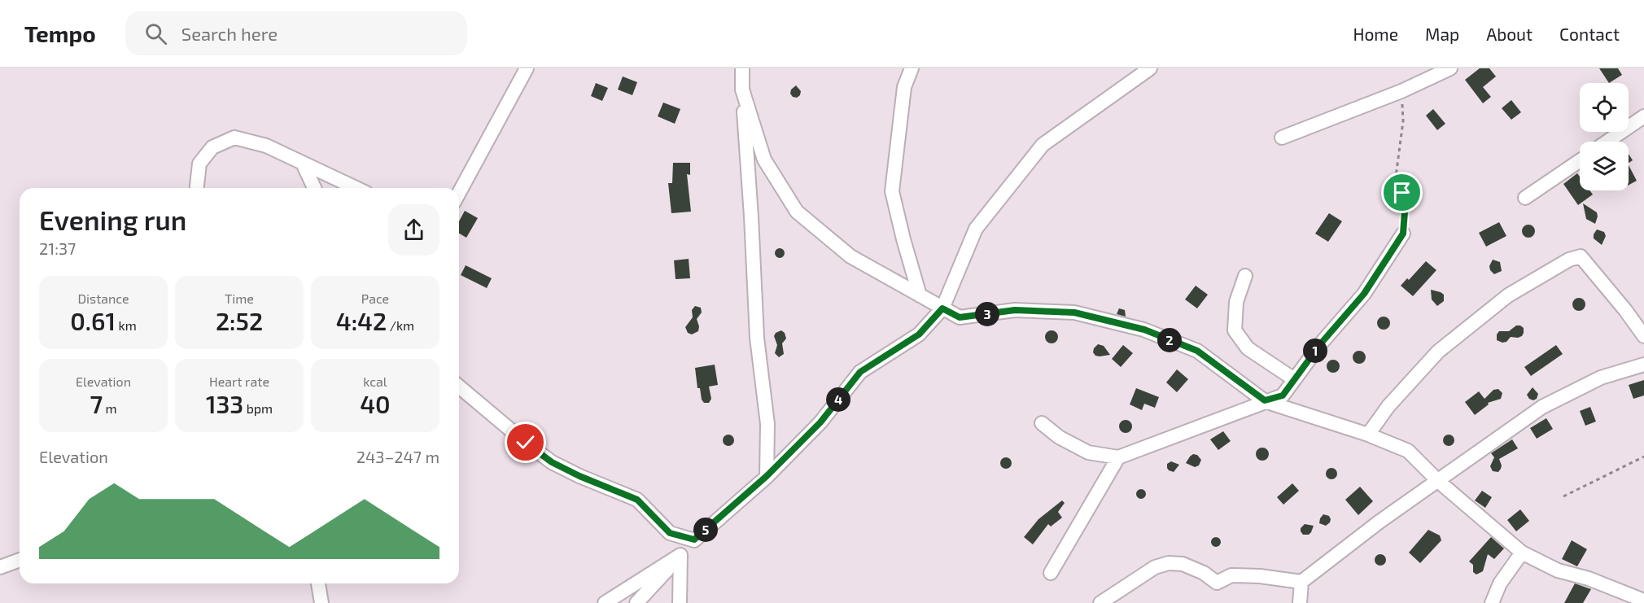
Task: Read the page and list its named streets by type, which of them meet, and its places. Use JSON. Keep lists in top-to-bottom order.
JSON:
{
  "page": {
    "header": "Tempo",
    "search": "Search here",
    "nav": [
      "Home",
      "Map",
      "About",
      "Contact"
    ],
    "heading": ["Evening run", "21:37"],
    "stats": [
      ["Distance", "0.61 km"],
      ["Time", "2:52"],
      ["Pace", "4:42 /km"],
      ["Elevation", "7 m"],
      ["Heart rate", "133 bpm"],
      ["kcal", "40"]
    ],
    "pins": [
      "3",
      "2",
      "1",
      "4",
      "5"
    ],
    "chart": ["Elevation", "243–247 m"]
  }
}
